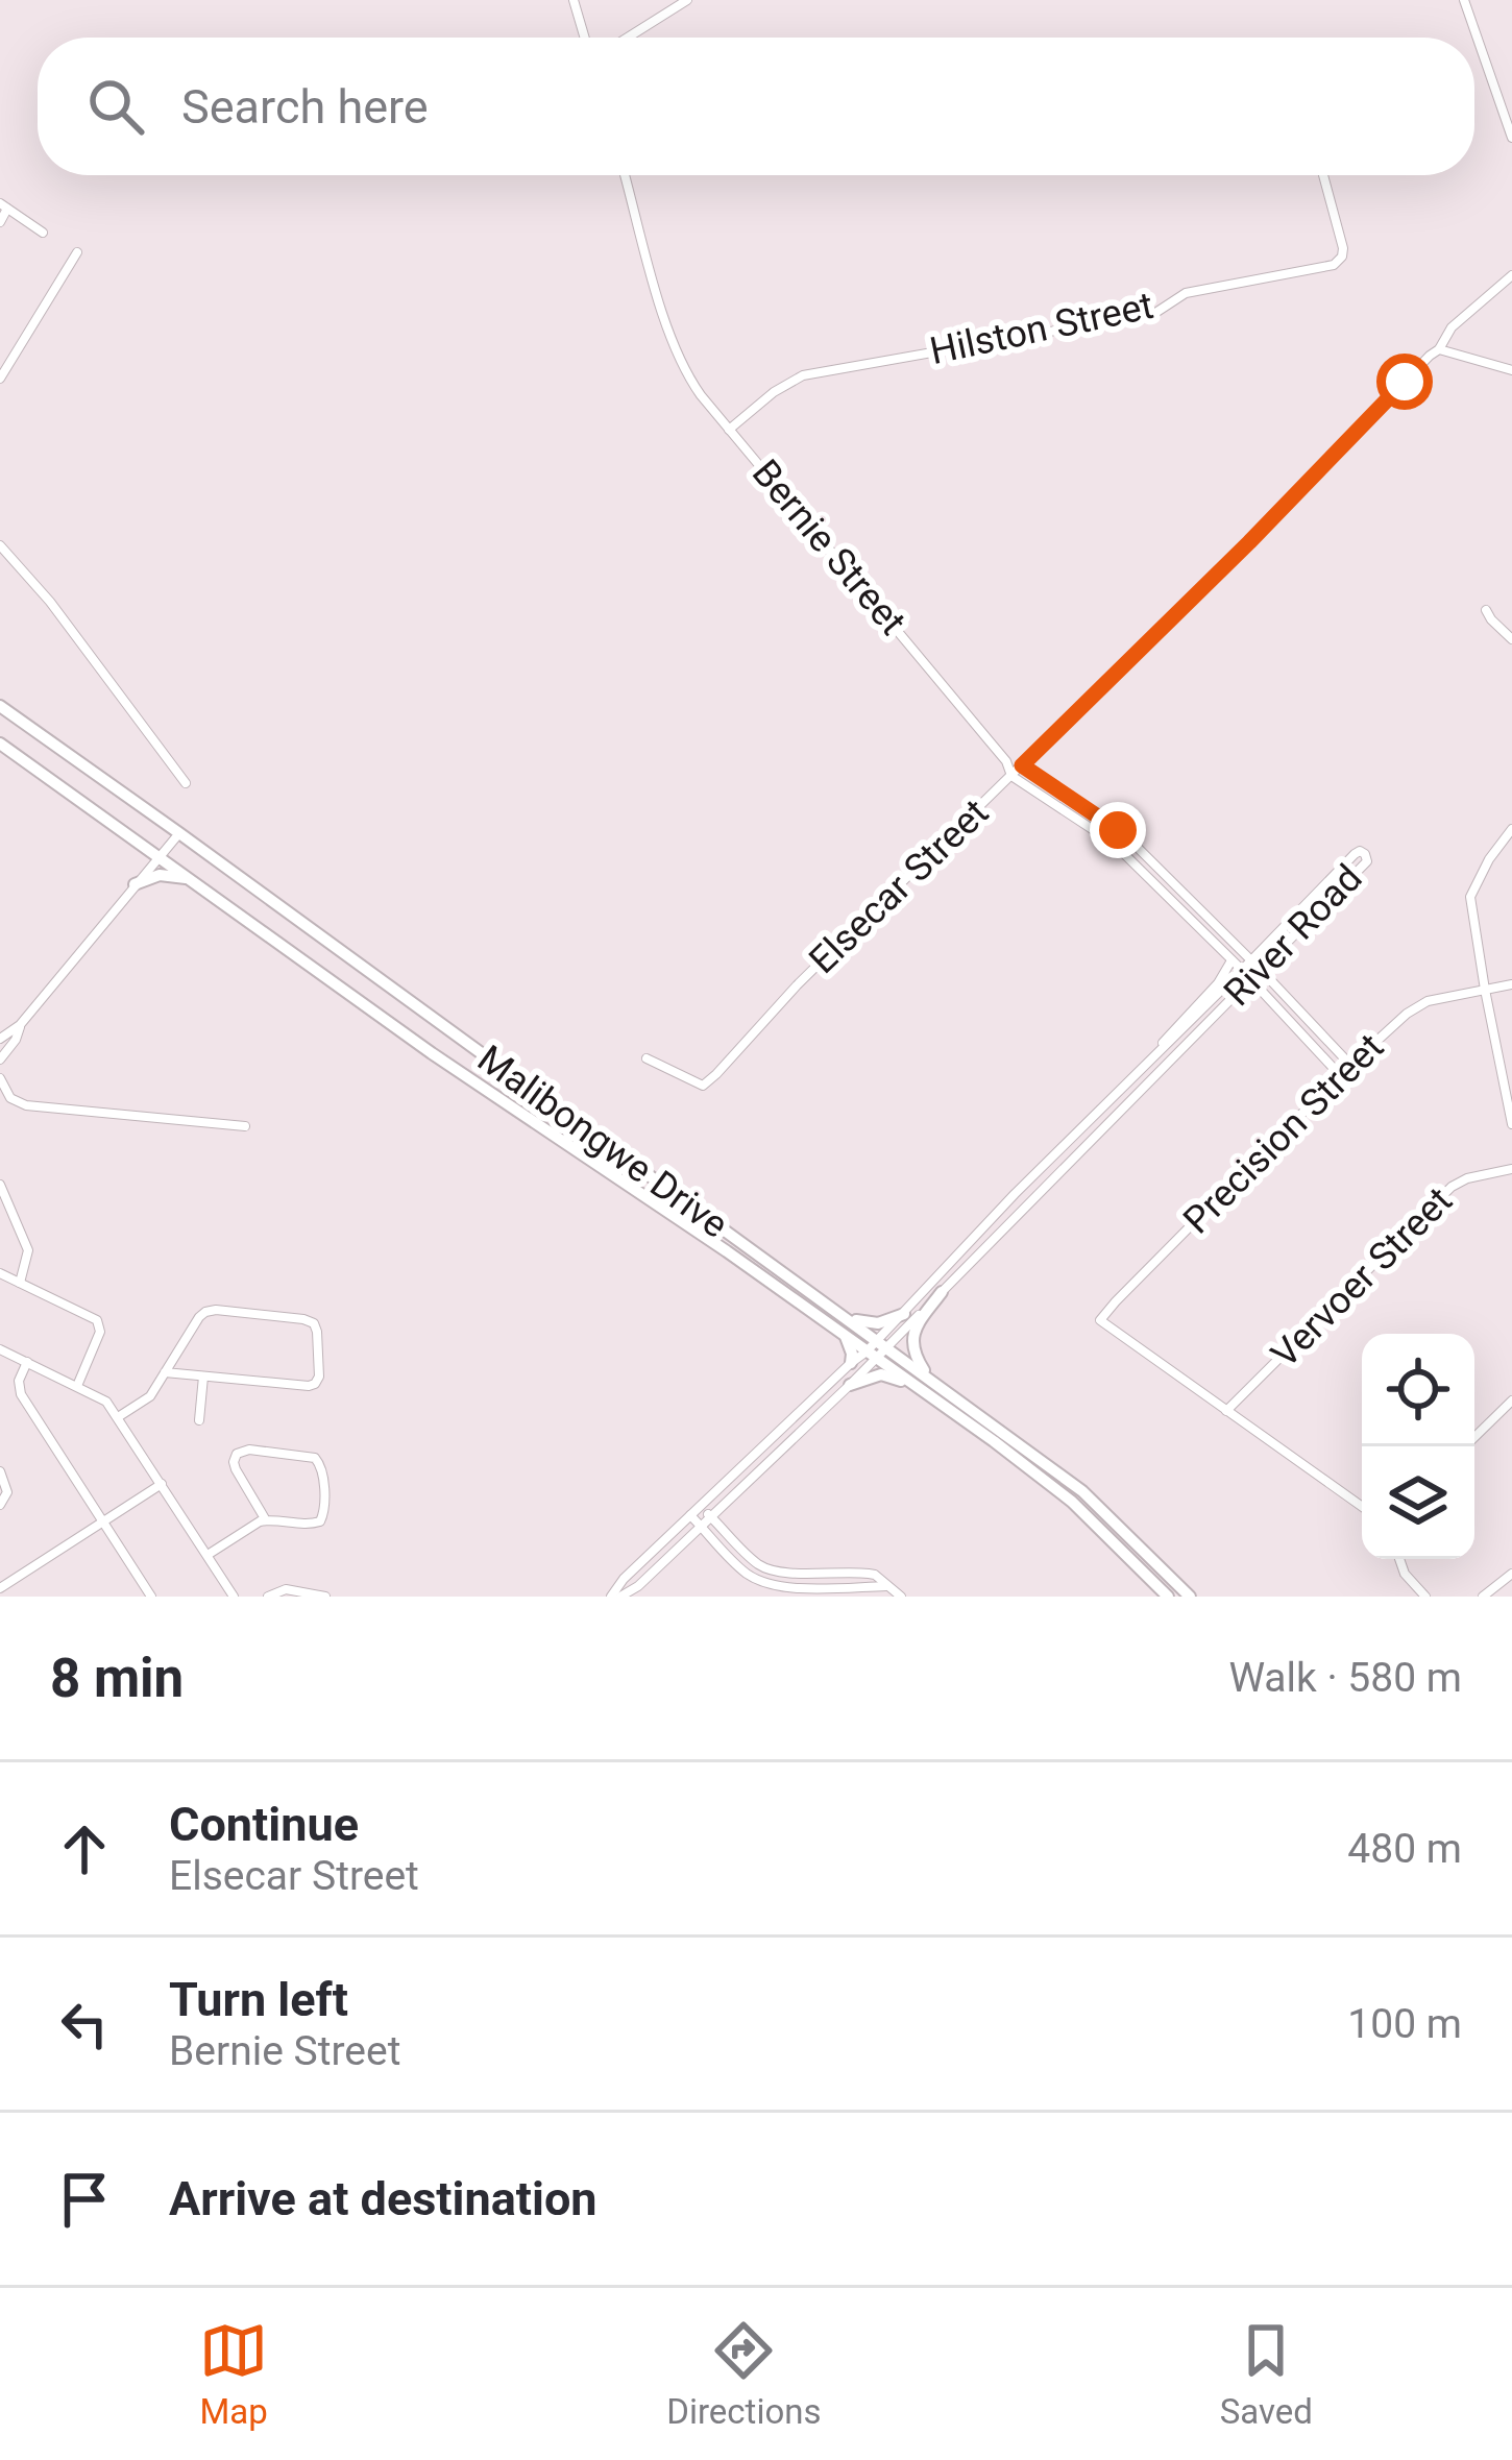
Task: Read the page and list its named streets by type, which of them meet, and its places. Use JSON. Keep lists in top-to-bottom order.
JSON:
{
  "streets": {
    "main road": ["Malibongwe Drive"],
    "street": [
      "Hilston Street",
      "Bernie Street",
      "Elsecar Street",
      "River Road",
      "Precision Street",
      "Vervoer Street"
    ]
  },
  "crossings": [
    ["Hilston Street", "Bernie Street"],
    ["Bernie Street", "Elsecar Street"],
    ["River Road", "Malibongwe Drive"],
    ["Precision Street", "Vervoer Street"]
  ],
  "page": {
    "search": "Search here",
    "heading": ["8 min", "Walk · 580 m"],
    "list": [
      ["Continue", "Elsecar Street", "480 m"],
      ["Turn left", "Bernie Street", "100 m"],
      "Arrive at destination"
    ],
    "nav": ["Map", "Directions", "Saved"]
  }
}
